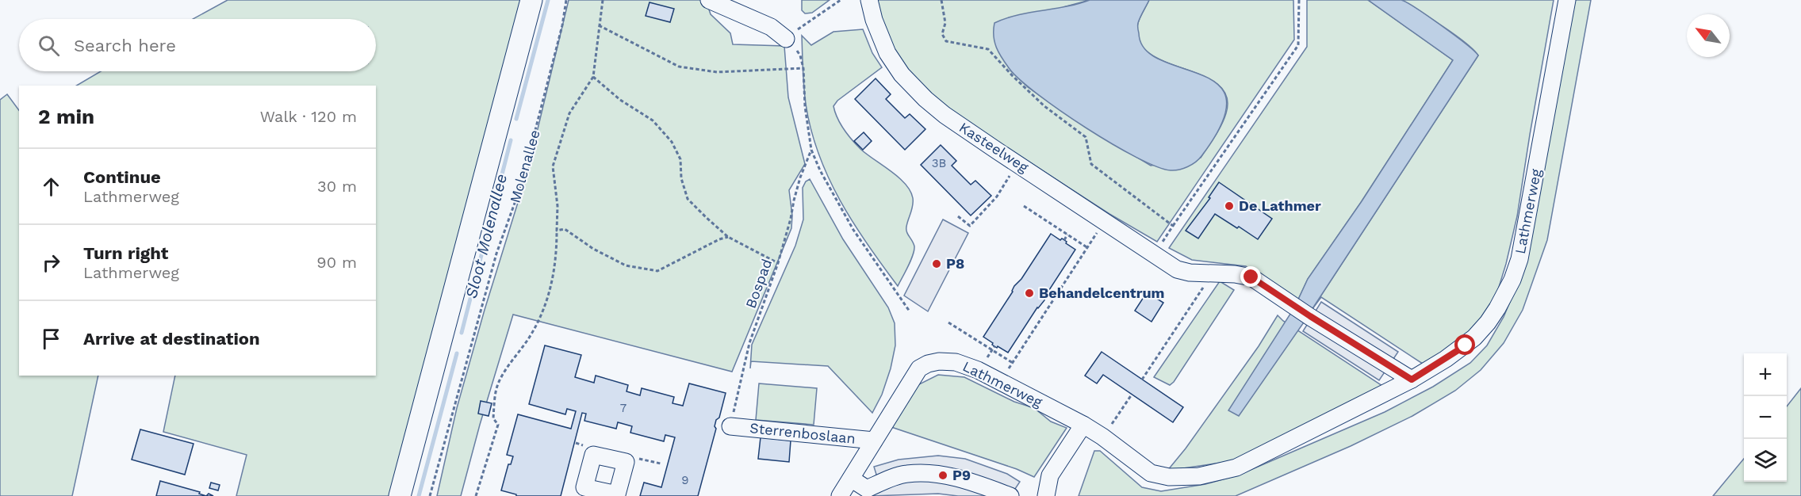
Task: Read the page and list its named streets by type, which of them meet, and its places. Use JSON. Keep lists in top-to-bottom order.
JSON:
{
  "streets": {
    "street": ["Kasteelweg", "Lathmerweg", "Sterrenboslaan"],
    "path": ["Molenallee", "Bospad"]
  },
  "crossings": [
    ["Lathmerweg", "Sterrenboslaan"],
    ["Bospad", "Sterrenboslaan"]
  ],
  "water": ["Sloot Molenallee"],
  "places": [
    "De Lathmer",
    "P8",
    "Behandelcentrum",
    "P9"
  ],
  "house_numbers": ["3B", "7", "9"],
  "north": "top left",
  "page": {
    "search": "Search here",
    "heading": ["2 min", "Walk · 120 m"],
    "list": [
      ["Continue", "Lathmerweg", "30 m"],
      ["Turn right", "Lathmerweg", "90 m"],
      "Arrive at destination"
    ],
    "map_buttons": ["+", "−"]
  }
}
